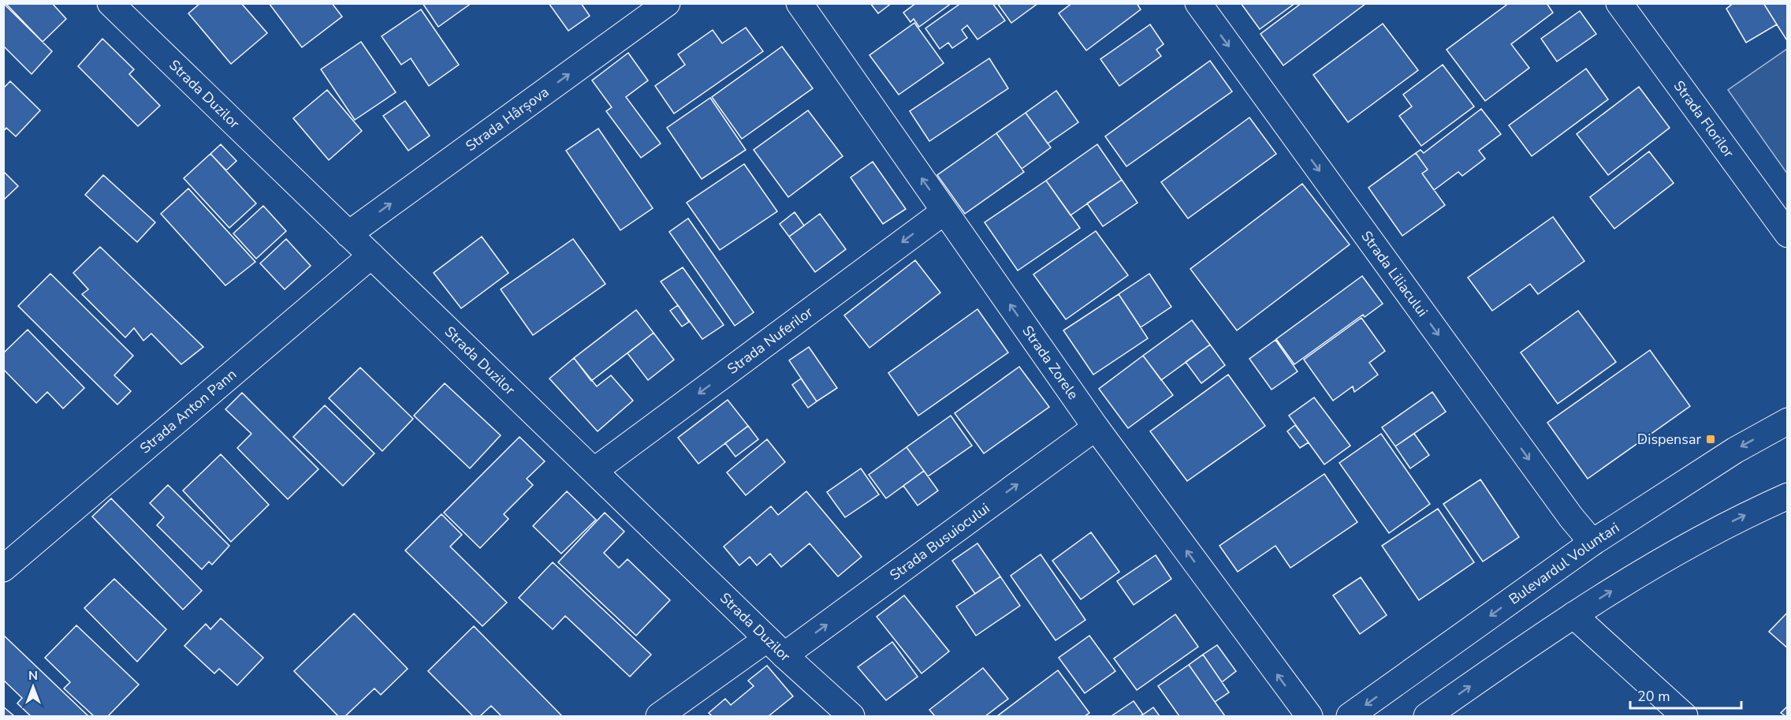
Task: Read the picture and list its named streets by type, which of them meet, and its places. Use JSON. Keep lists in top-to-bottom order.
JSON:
{
  "streets": {
    "main road": [
      "Strada Duzilor",
      "Strada Hârșova",
      "Strada Florilor",
      "Strada Liliacului",
      "Strada Nuferilor",
      "Strada Zorele",
      "Strada Anton Pann",
      "Strada Busuiocului",
      "Bulevardul Voluntari"
    ]
  },
  "crossings": [
    ["Strada Duzilor", "Strada Hârșova"],
    ["Strada Duzilor", "Strada Nuferilor"],
    ["Strada Duzilor", "Strada Anton Pann"],
    ["Strada Duzilor", "Strada Busuiocului"],
    ["Strada Liliacului", "Bulevardul Voluntari"],
    ["Strada Nuferilor", "Strada Zorele"],
    ["Strada Zorele", "Strada Busuiocului"]
  ],
  "one_way": [
    "Strada Hârșova",
    "Strada Liliacului",
    "Strada Nuferilor",
    "Strada Zorele",
    "Strada Busuiocului"
  ],
  "places": {
    "transit": ["Dispensar"]
  },
  "scale_bar": "20 m",
  "north": "top"
}
